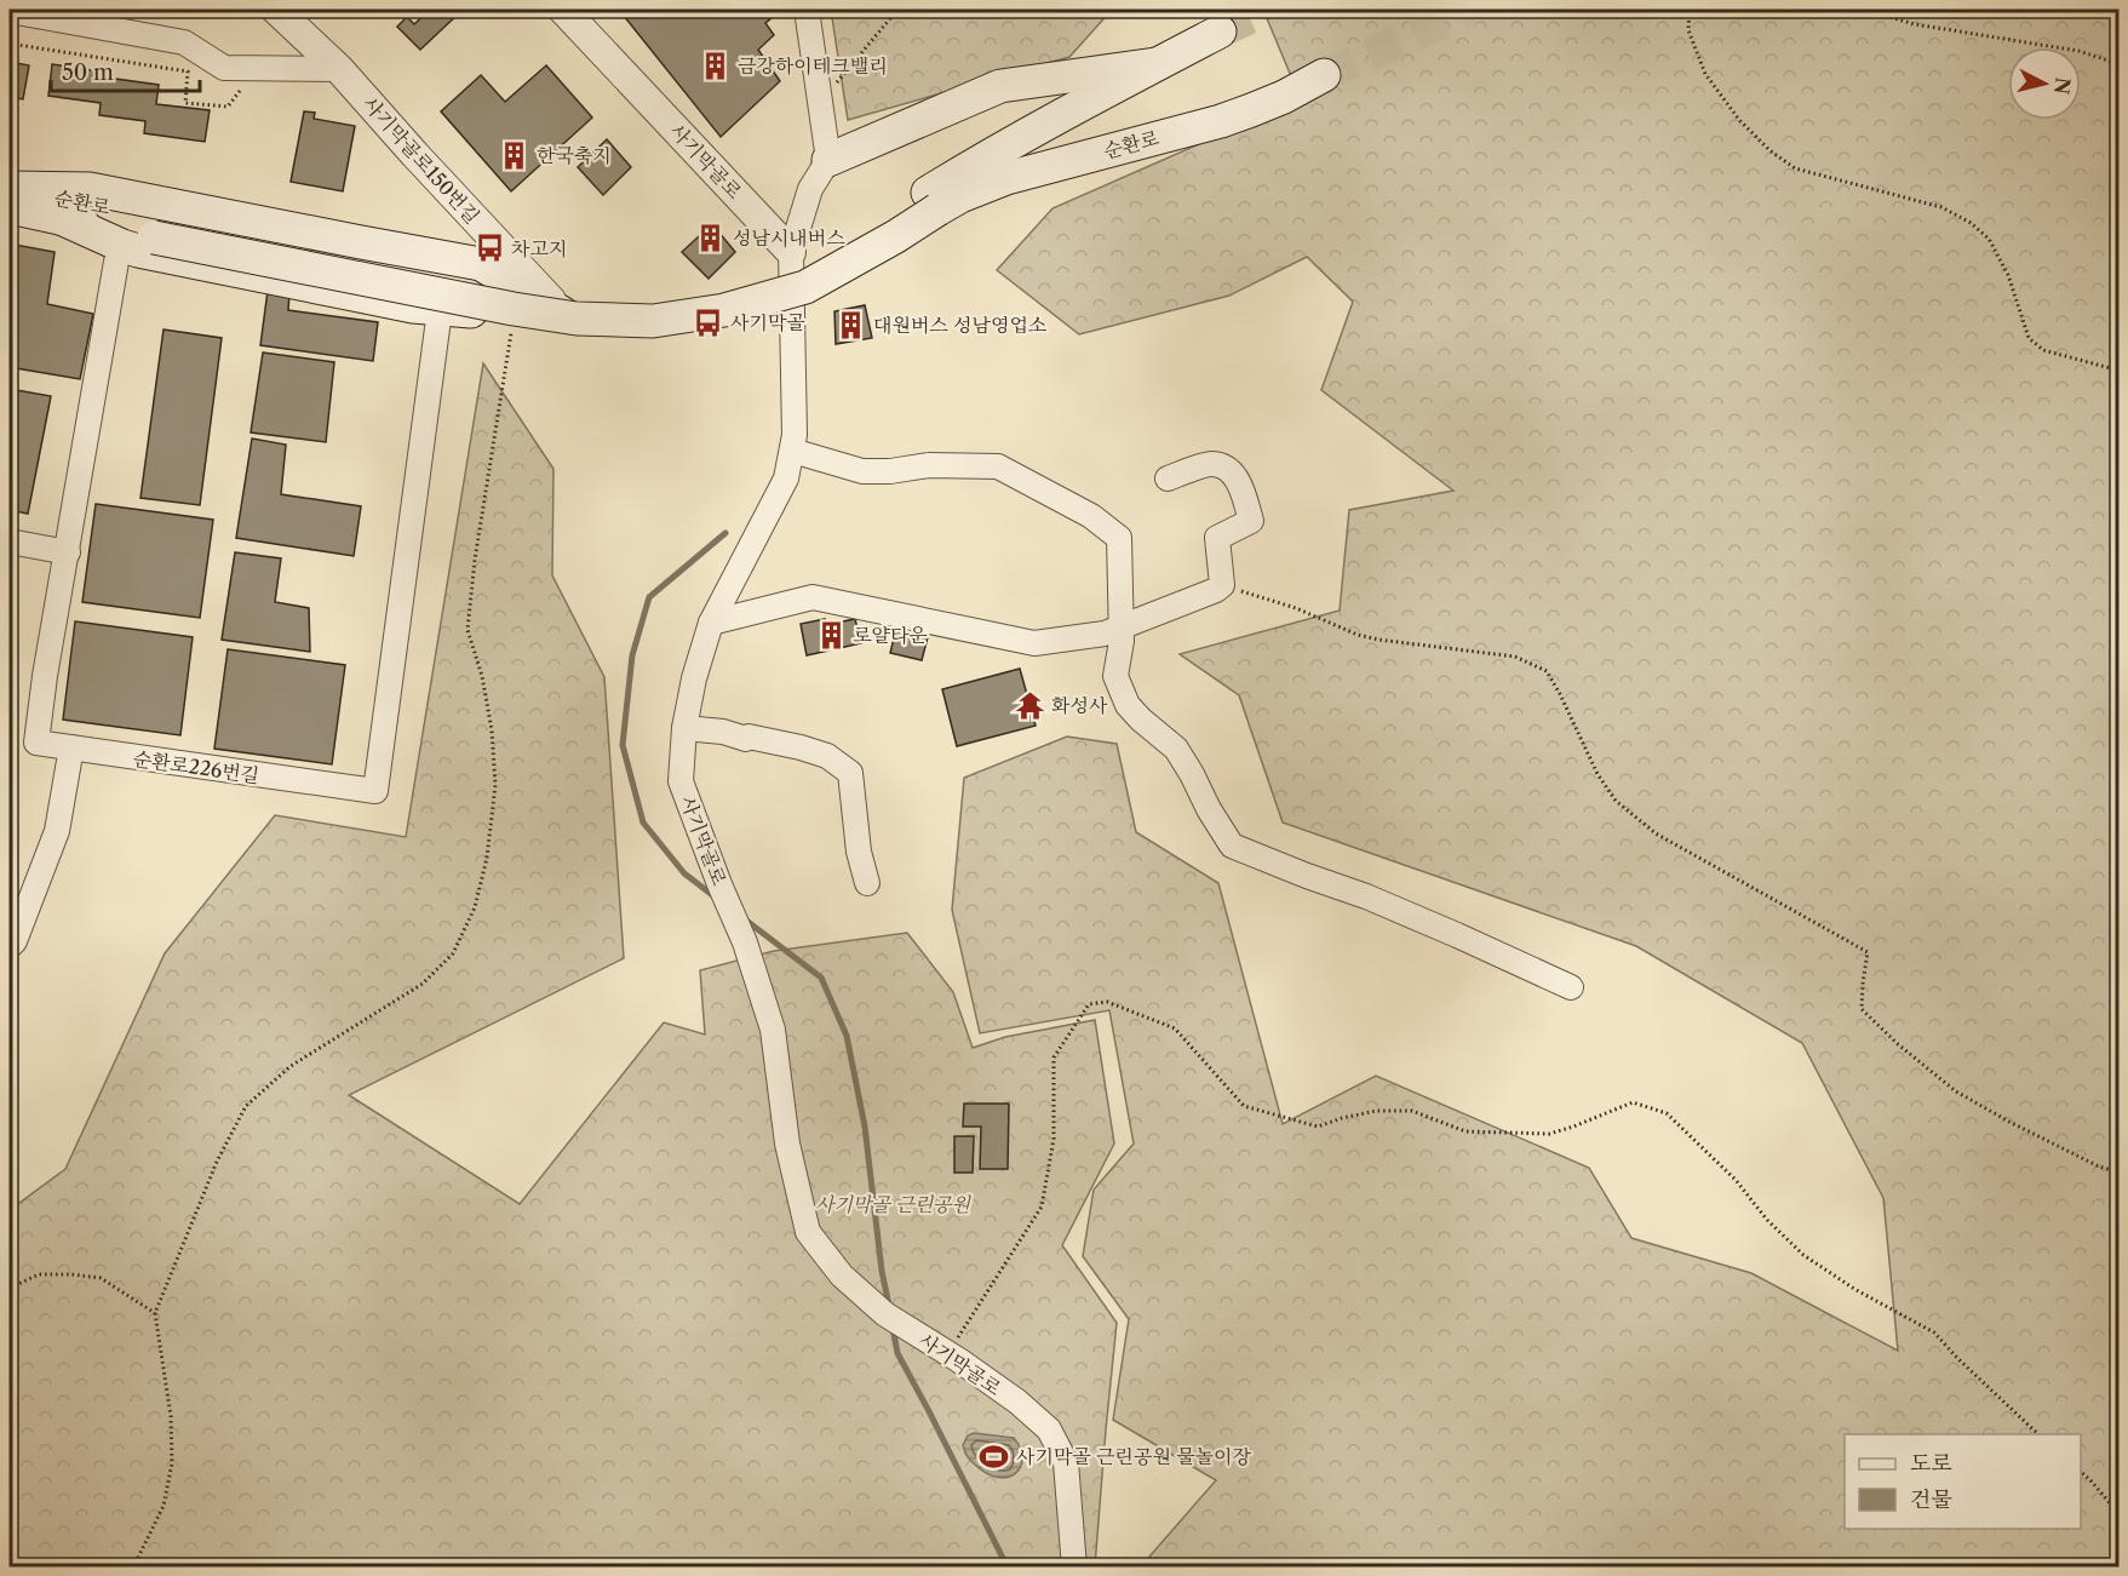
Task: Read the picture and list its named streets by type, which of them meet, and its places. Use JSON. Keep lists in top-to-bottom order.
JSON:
{
  "streets": {
    "main road": ["순환로"],
    "street": ["사기막골로150번길", "사기막골로", "순환로226번길"]
  },
  "parks": ["사기막골 근린공원"],
  "places": {
    "building": [
      "금강하이테크밸리",
      "한국축지",
      "성남시내버스",
      "대원버스 성남영업소",
      "로얄타운"
    ],
    "bus stop": ["차고지", "사기막골"],
    "temple": ["화성사"],
    "sports": ["사기막골 근린공원 물놀이장"]
  },
  "legend": ["도로", "건물"],
  "scale_bar": "50 m",
  "north": "right"
}
